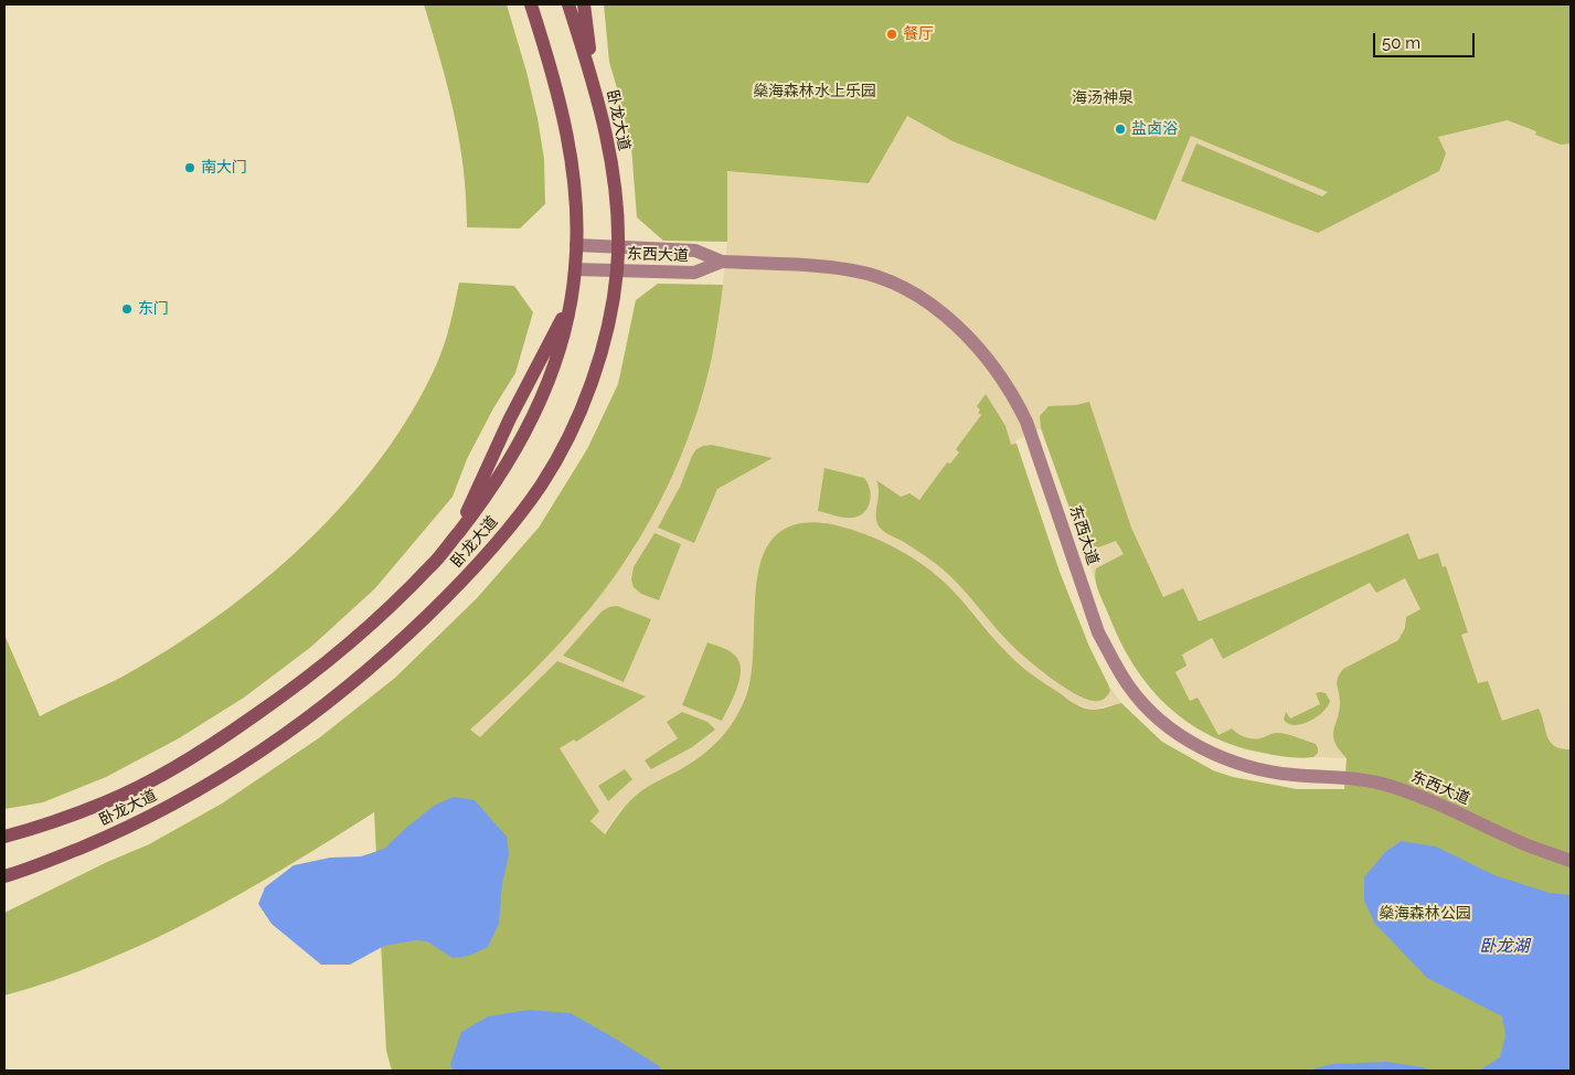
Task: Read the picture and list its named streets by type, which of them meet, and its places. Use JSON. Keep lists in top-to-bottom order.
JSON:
{
  "streets": {
    "main road": ["卧龙大道"],
    "street": ["东西大道"]
  },
  "crossings": [
    ["卧龙大道", "东西大道"]
  ],
  "water": ["卧龙湖"],
  "parks": ["燊海森林水上乐园", "海汤神泉", "燊海森林公园"],
  "places": [
    "餐厅",
    "盐卤浴",
    "南大门",
    "东门"
  ],
  "scale_bar": "50 m"
}
